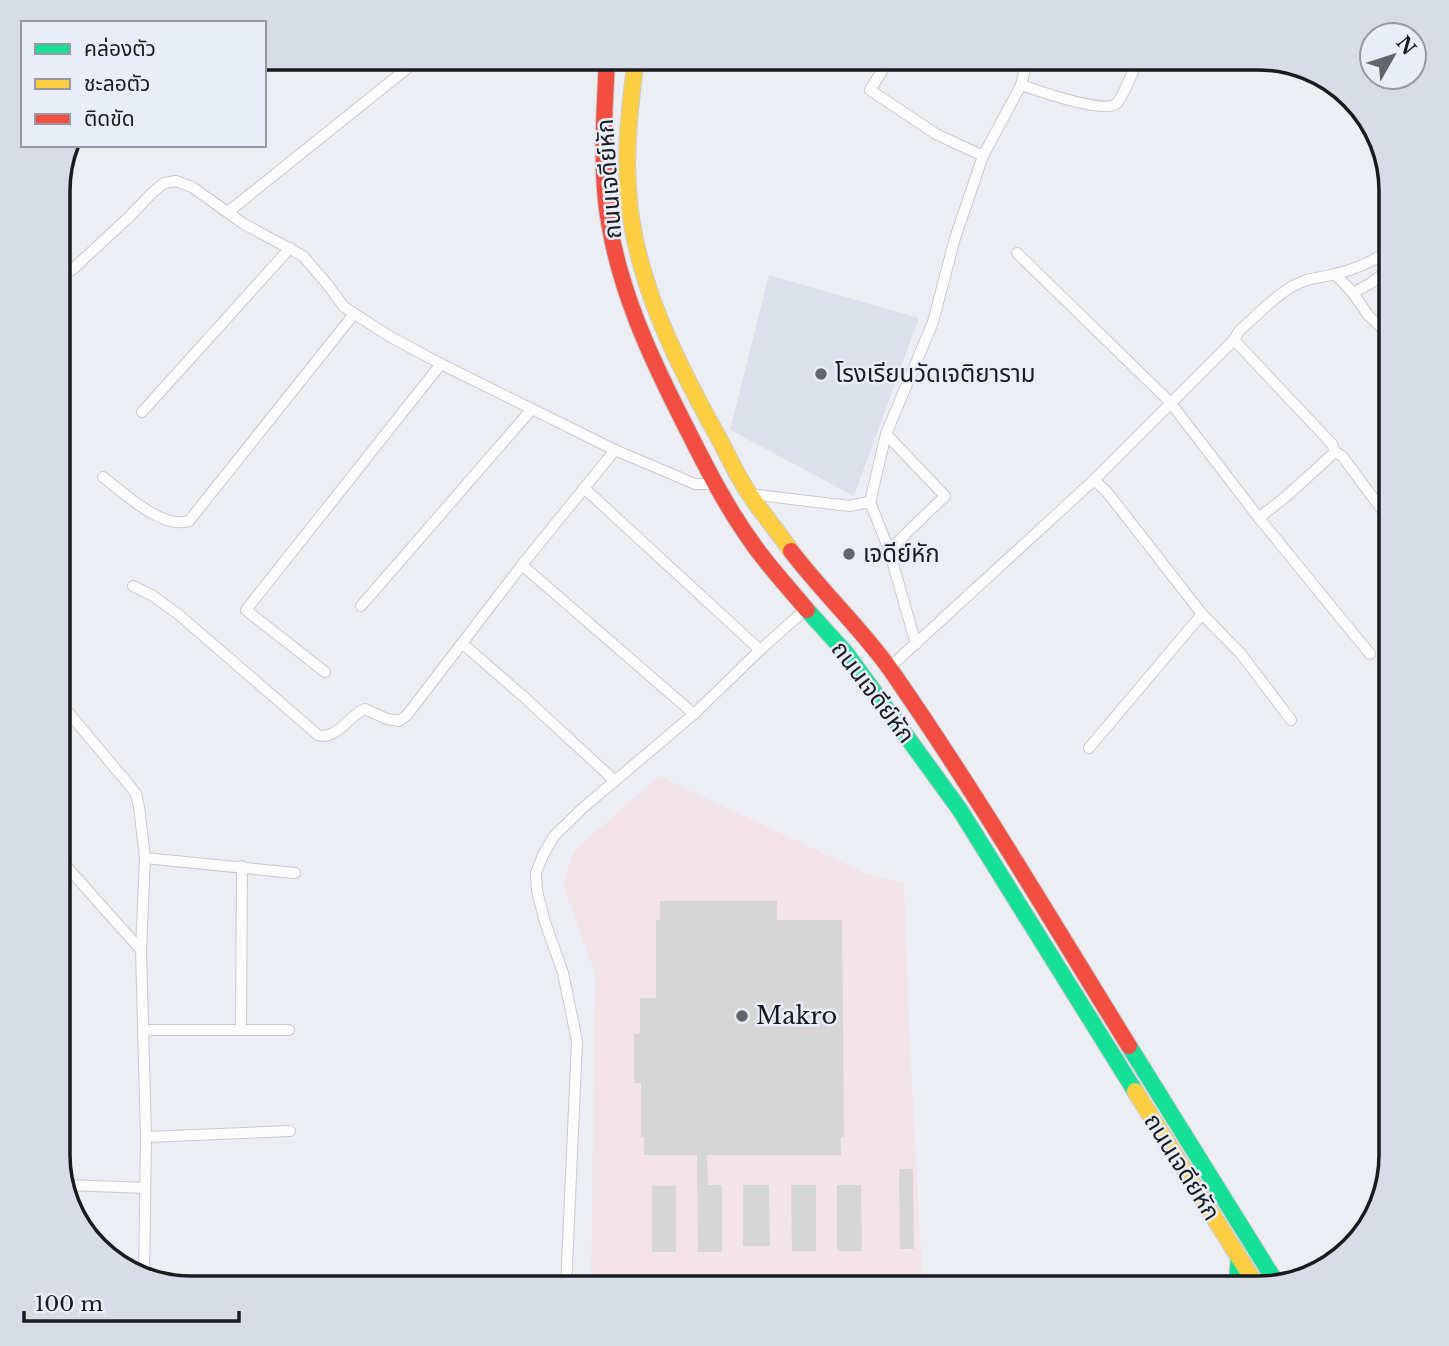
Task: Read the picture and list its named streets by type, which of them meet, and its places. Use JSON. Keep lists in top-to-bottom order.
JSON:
{
  "streets": {
    "main road": ["ถนนเจดีย์หัก"]
  },
  "places": ["โรงเรียนวัดเจติยาราม", "เจดีย์หัก", "Makro"],
  "legend": ["คล่องตัว", "ชะลอตัว", "ติดขัด"],
  "scale_bar": "100 m",
  "north": "top right"
}
